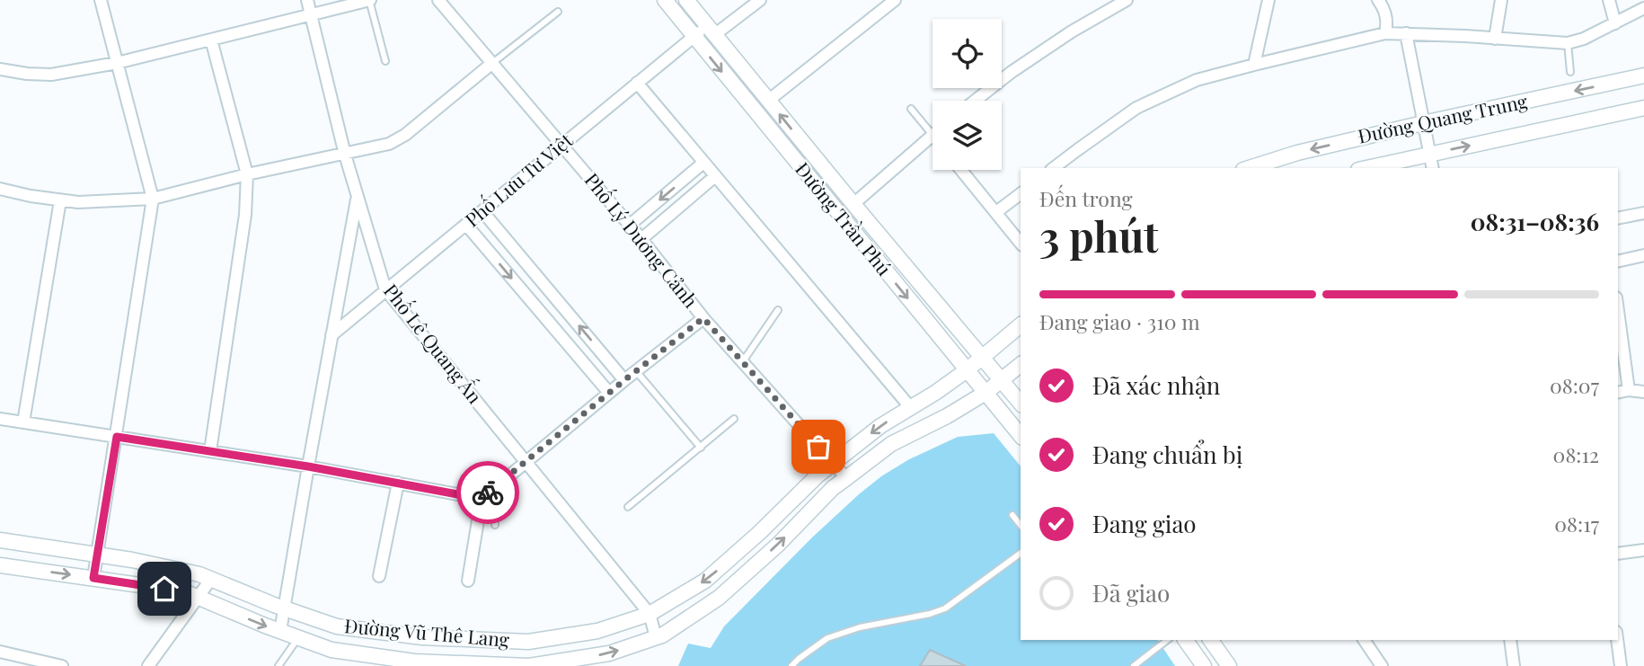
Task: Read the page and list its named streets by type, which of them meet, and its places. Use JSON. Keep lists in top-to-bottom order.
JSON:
{
  "streets": {
    "street": [
      "Đường Quang Trung",
      "Phố Lưu Tư Việt",
      "Đường Trần Phú",
      "Phố Lý Dương Cảnh",
      "Phố Lê Quang Ấn",
      "Đường Vũ Thê Lang"
    ]
  },
  "crossings": [
    ["Phố Lưu Tư Việt", "Đường Trần Phú"],
    ["Phố Lưu Tư Việt", "Phố Lý Dương Cảnh"],
    ["Phố Lưu Tư Việt", "Phố Lê Quang Ấn"],
    ["Đường Trần Phú", "Đường Vũ Thê Lang"],
    ["Phố Lý Dương Cảnh", "Đường Vũ Thê Lang"],
    ["Phố Lê Quang Ấn", "Đường Vũ Thê Lang"]
  ],
  "page": {
    "heading": ["3 phút", "Đến trong", "08:31–08:36"],
    "bar": "Đang giao · 310 m",
    "list": [
      ["Đã xác nhận", "08:07"],
      ["Đang chuẩn bị", "08:12"],
      ["Đang giao", "08:17"],
      "Đã giao"
    ]
  }
}
